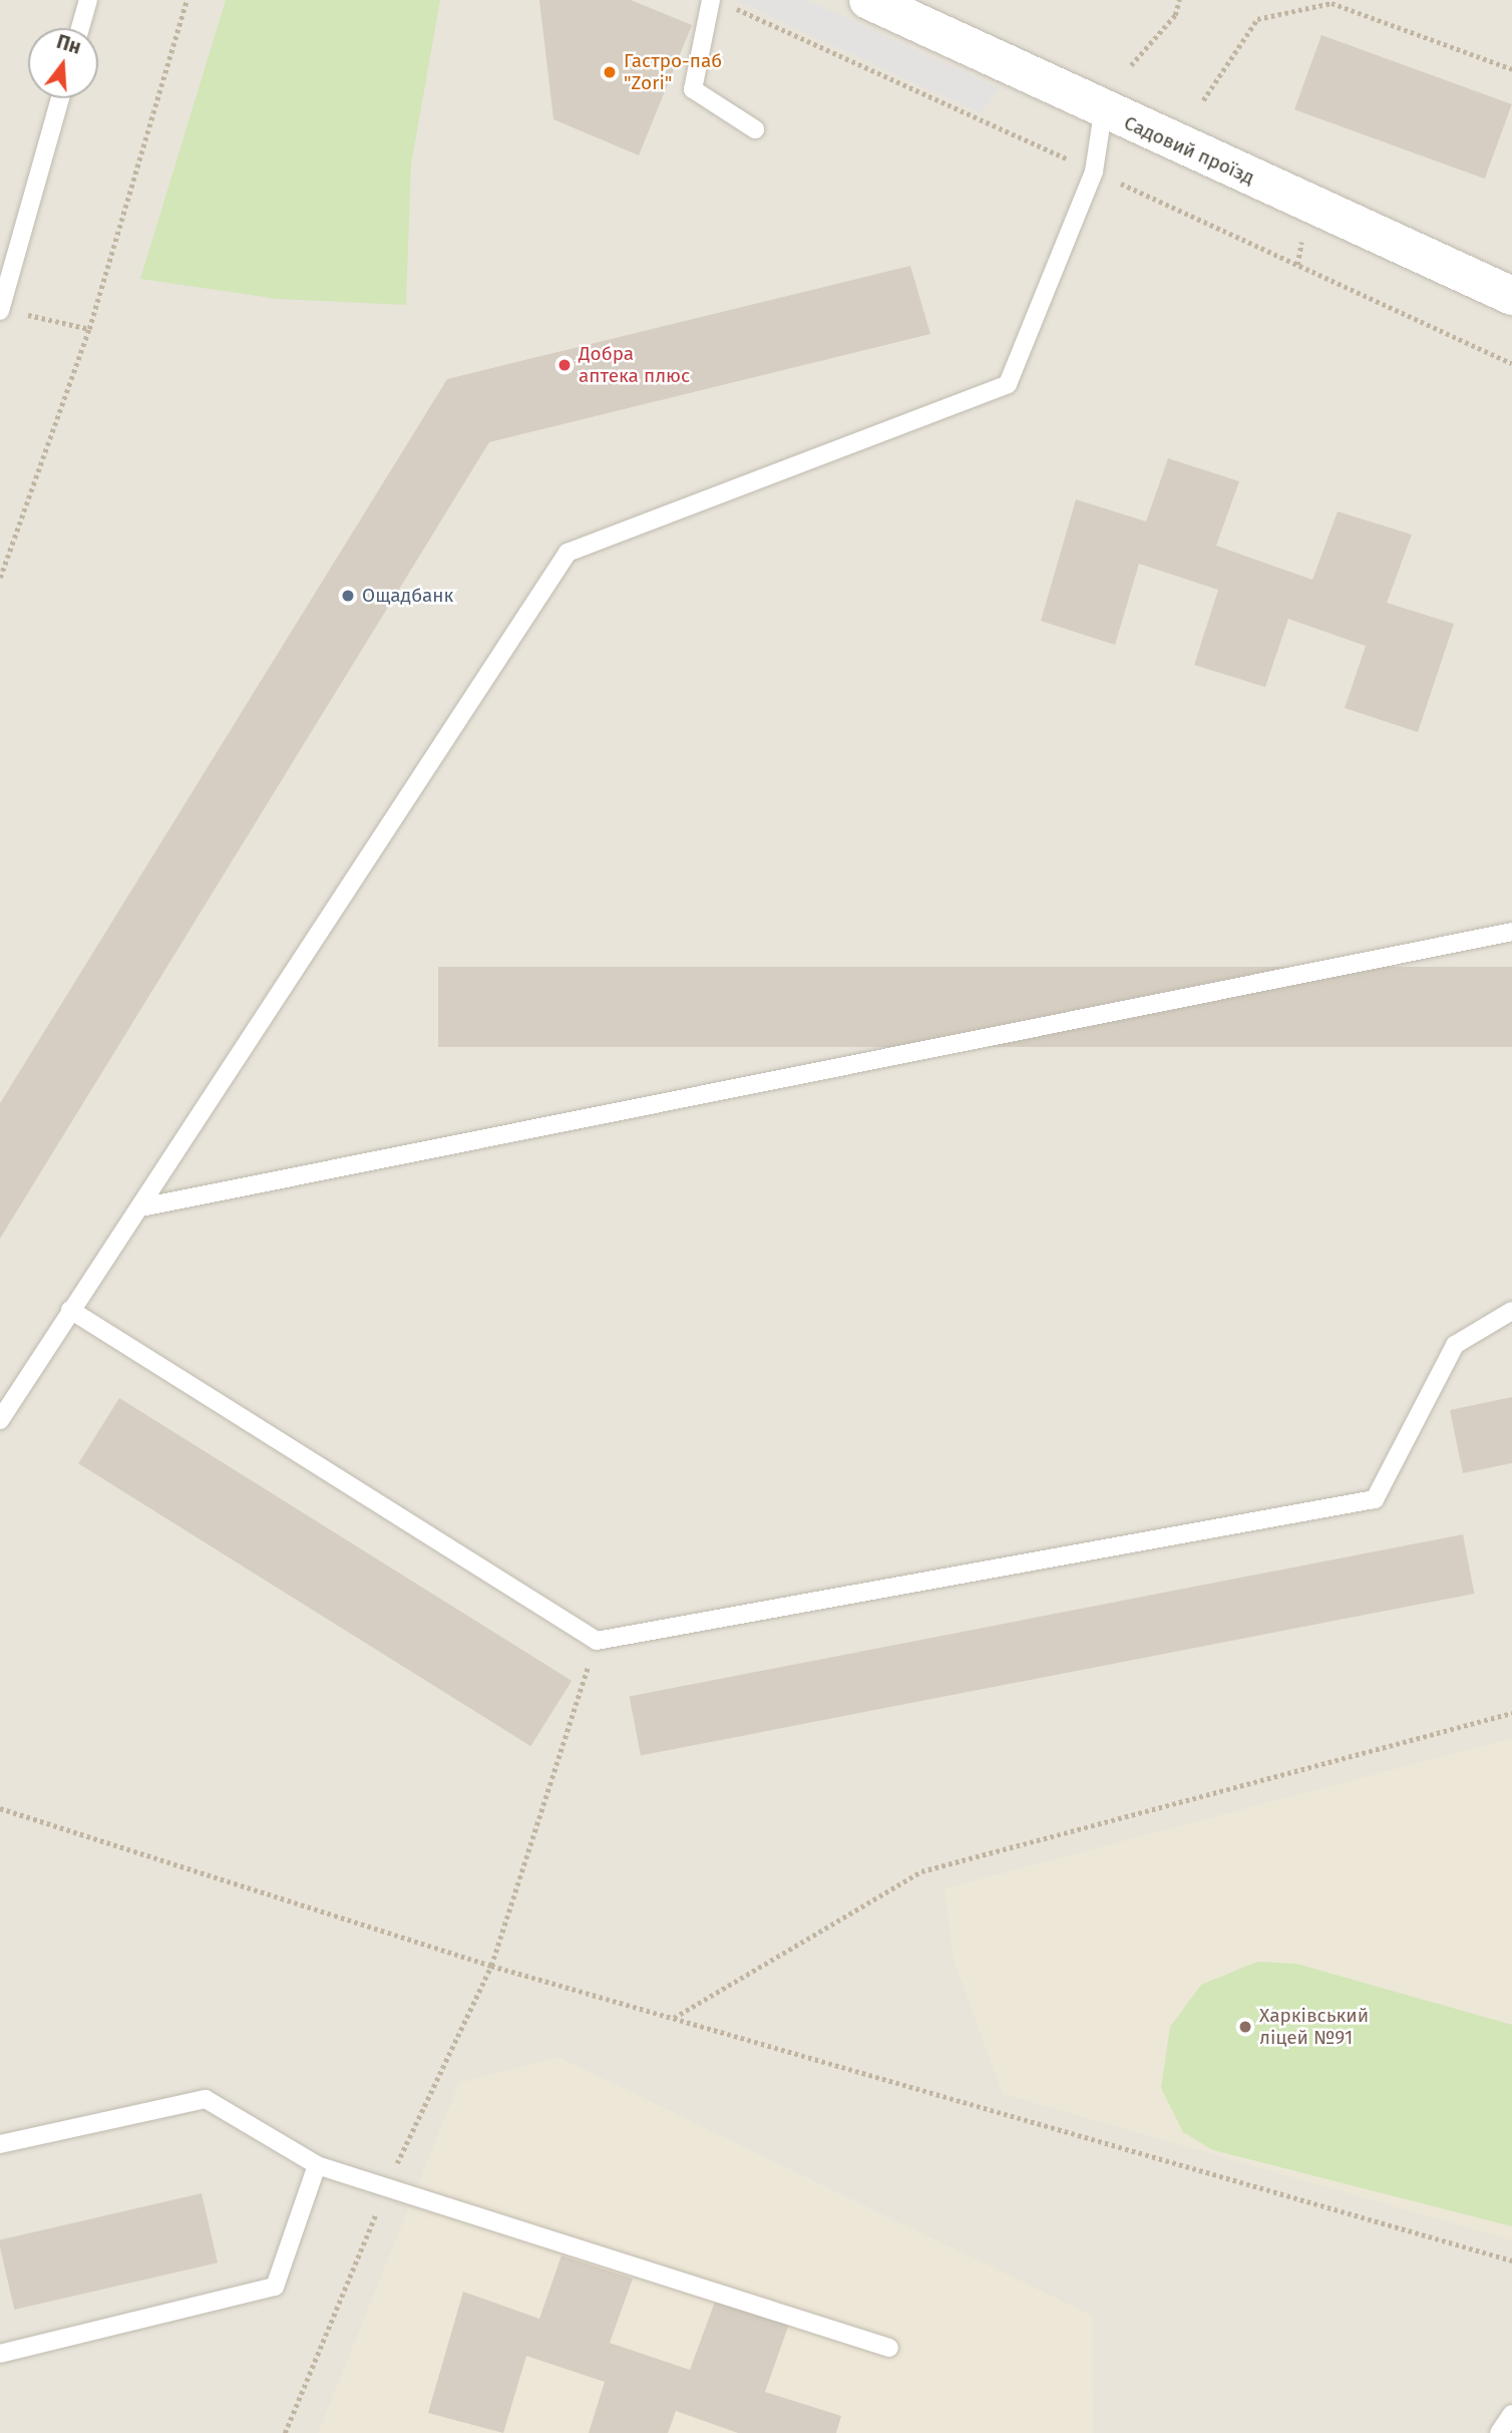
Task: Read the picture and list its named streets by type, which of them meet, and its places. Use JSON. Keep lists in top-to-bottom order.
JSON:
{
  "streets": {
    "street": ["Садовий проїзд"]
  },
  "places": [
    "Гастро-паб \"Zori\"",
    "Добра аптека плюс",
    "Ощадбанк",
    "Харківський ліцей №91"
  ],
  "north": "top"
}
